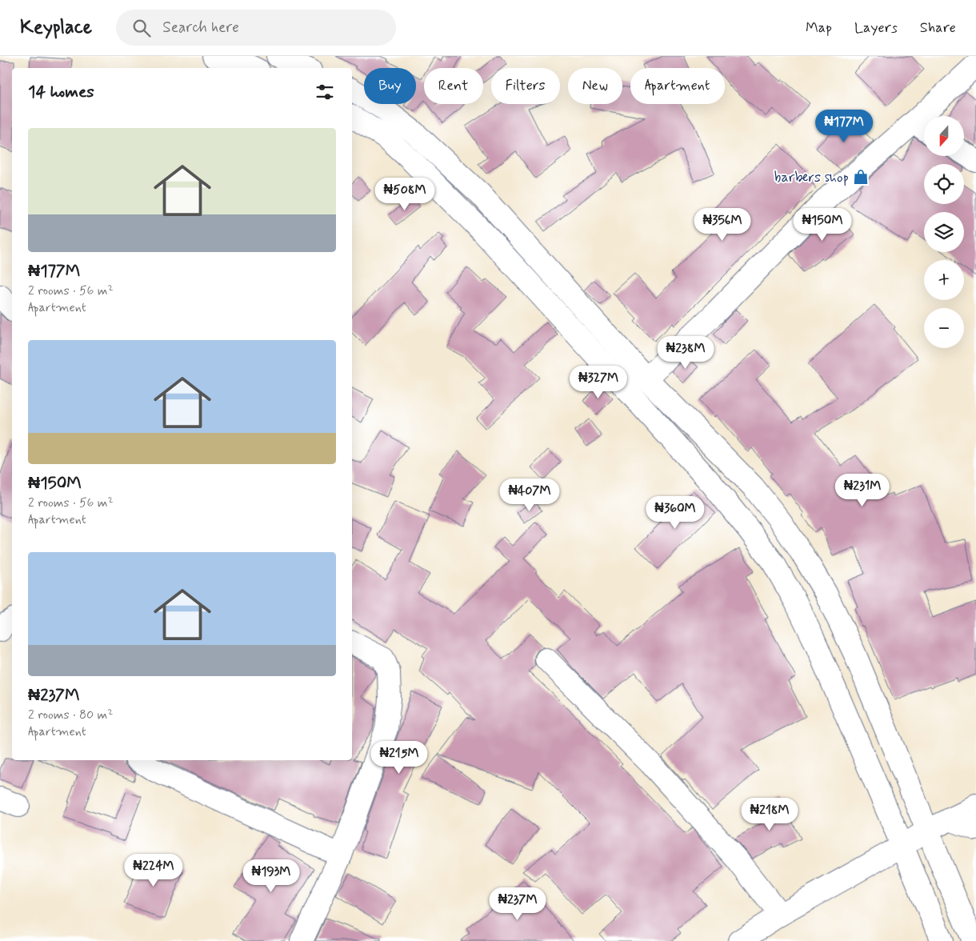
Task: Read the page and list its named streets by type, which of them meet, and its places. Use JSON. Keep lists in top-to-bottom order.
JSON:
{
  "places": {
    "shop": ["barbers shop"]
  },
  "north": "bottom",
  "page": {
    "header": "Keyplace",
    "search": "Search here",
    "nav": ["Map", "Layers", "Share"],
    "chip": [
      "Buy",
      "Rent",
      "Filters",
      "New",
      "Apartment"
    ],
    "heading": "14 homes",
    "price": [
      "₦177M",
      "₦508M",
      "₦356M",
      "₦150M",
      "₦238M",
      "₦327M",
      "₦231M",
      "₦407M",
      "₦360M",
      "₦215M",
      "₦218M",
      "₦224M",
      "₦193M",
      "₦237M"
    ],
    "map_buttons": ["+", "−"],
    "list": [
      {
        "name": "₦177M",
        "note": "2 rooms · 56 m² · Apartment"
      },
      {
        "name": "₦150M",
        "note": "2 rooms · 56 m² · Apartment"
      },
      {
        "name": "₦237M",
        "note": "2 rooms · 80 m² · Apartment"
      }
    ]
  }
}
